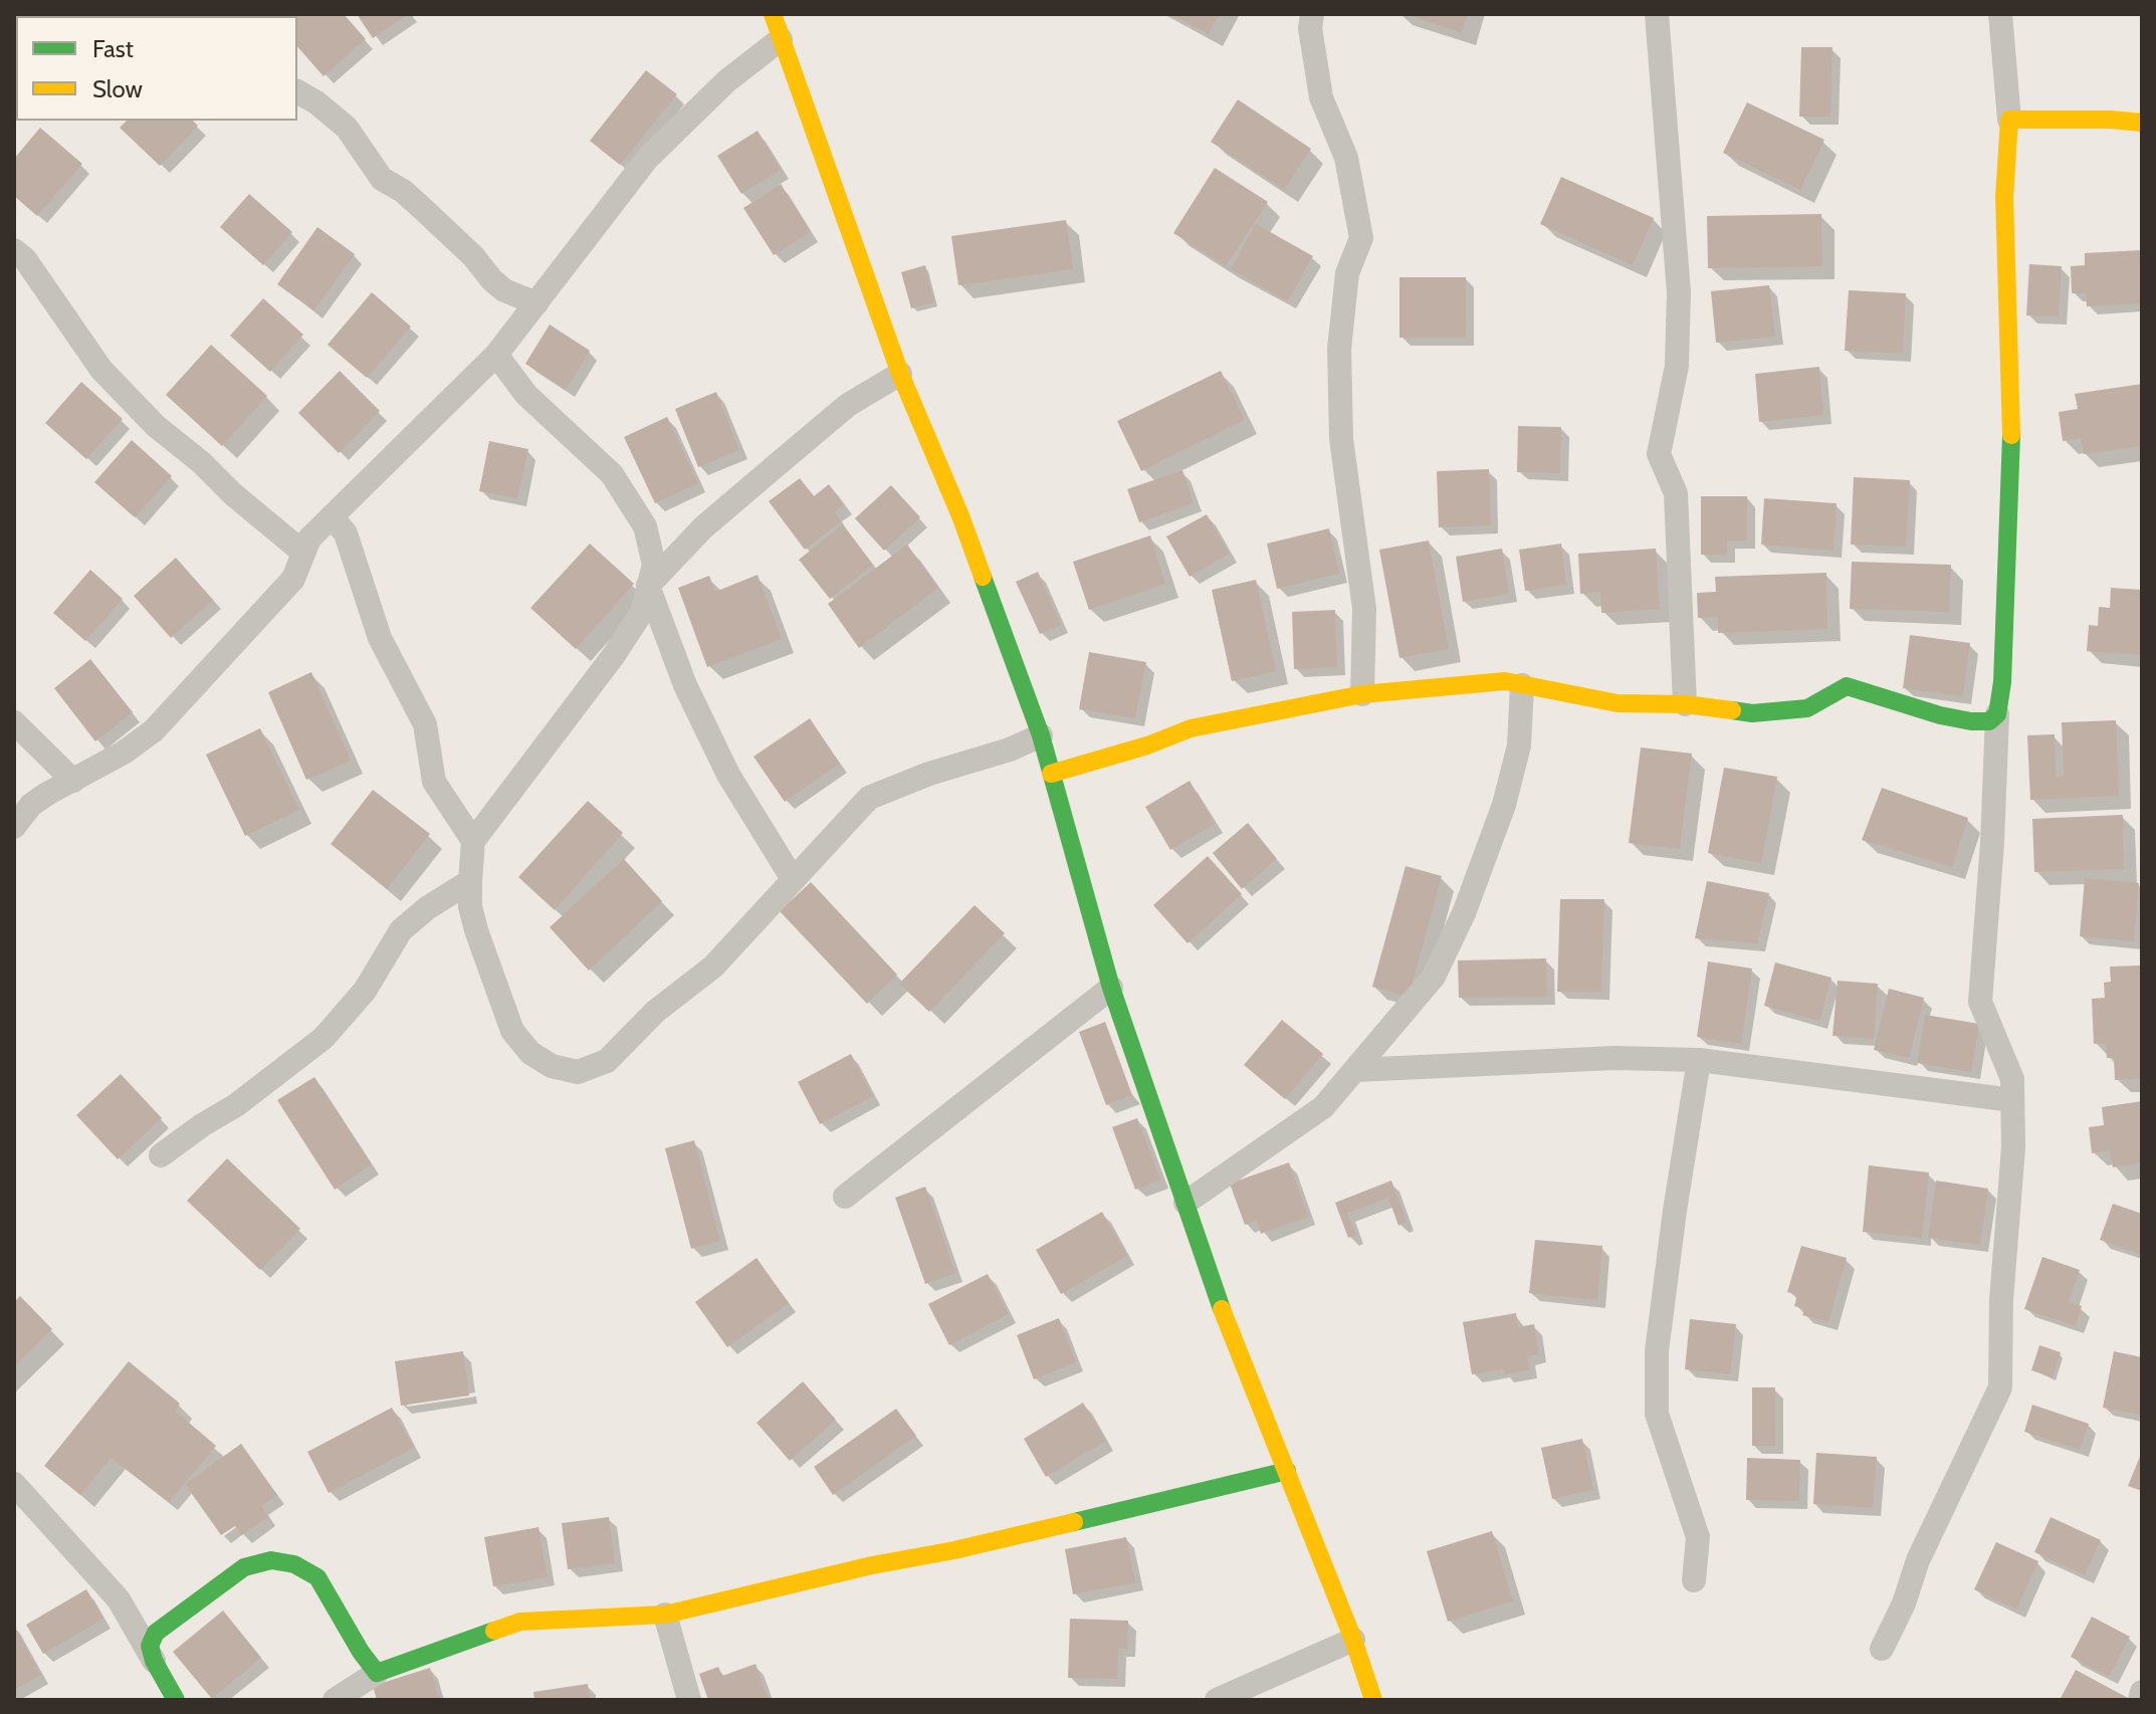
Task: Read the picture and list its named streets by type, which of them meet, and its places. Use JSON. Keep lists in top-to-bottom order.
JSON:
{
  "legend": ["Fast", "Slow"]
}
